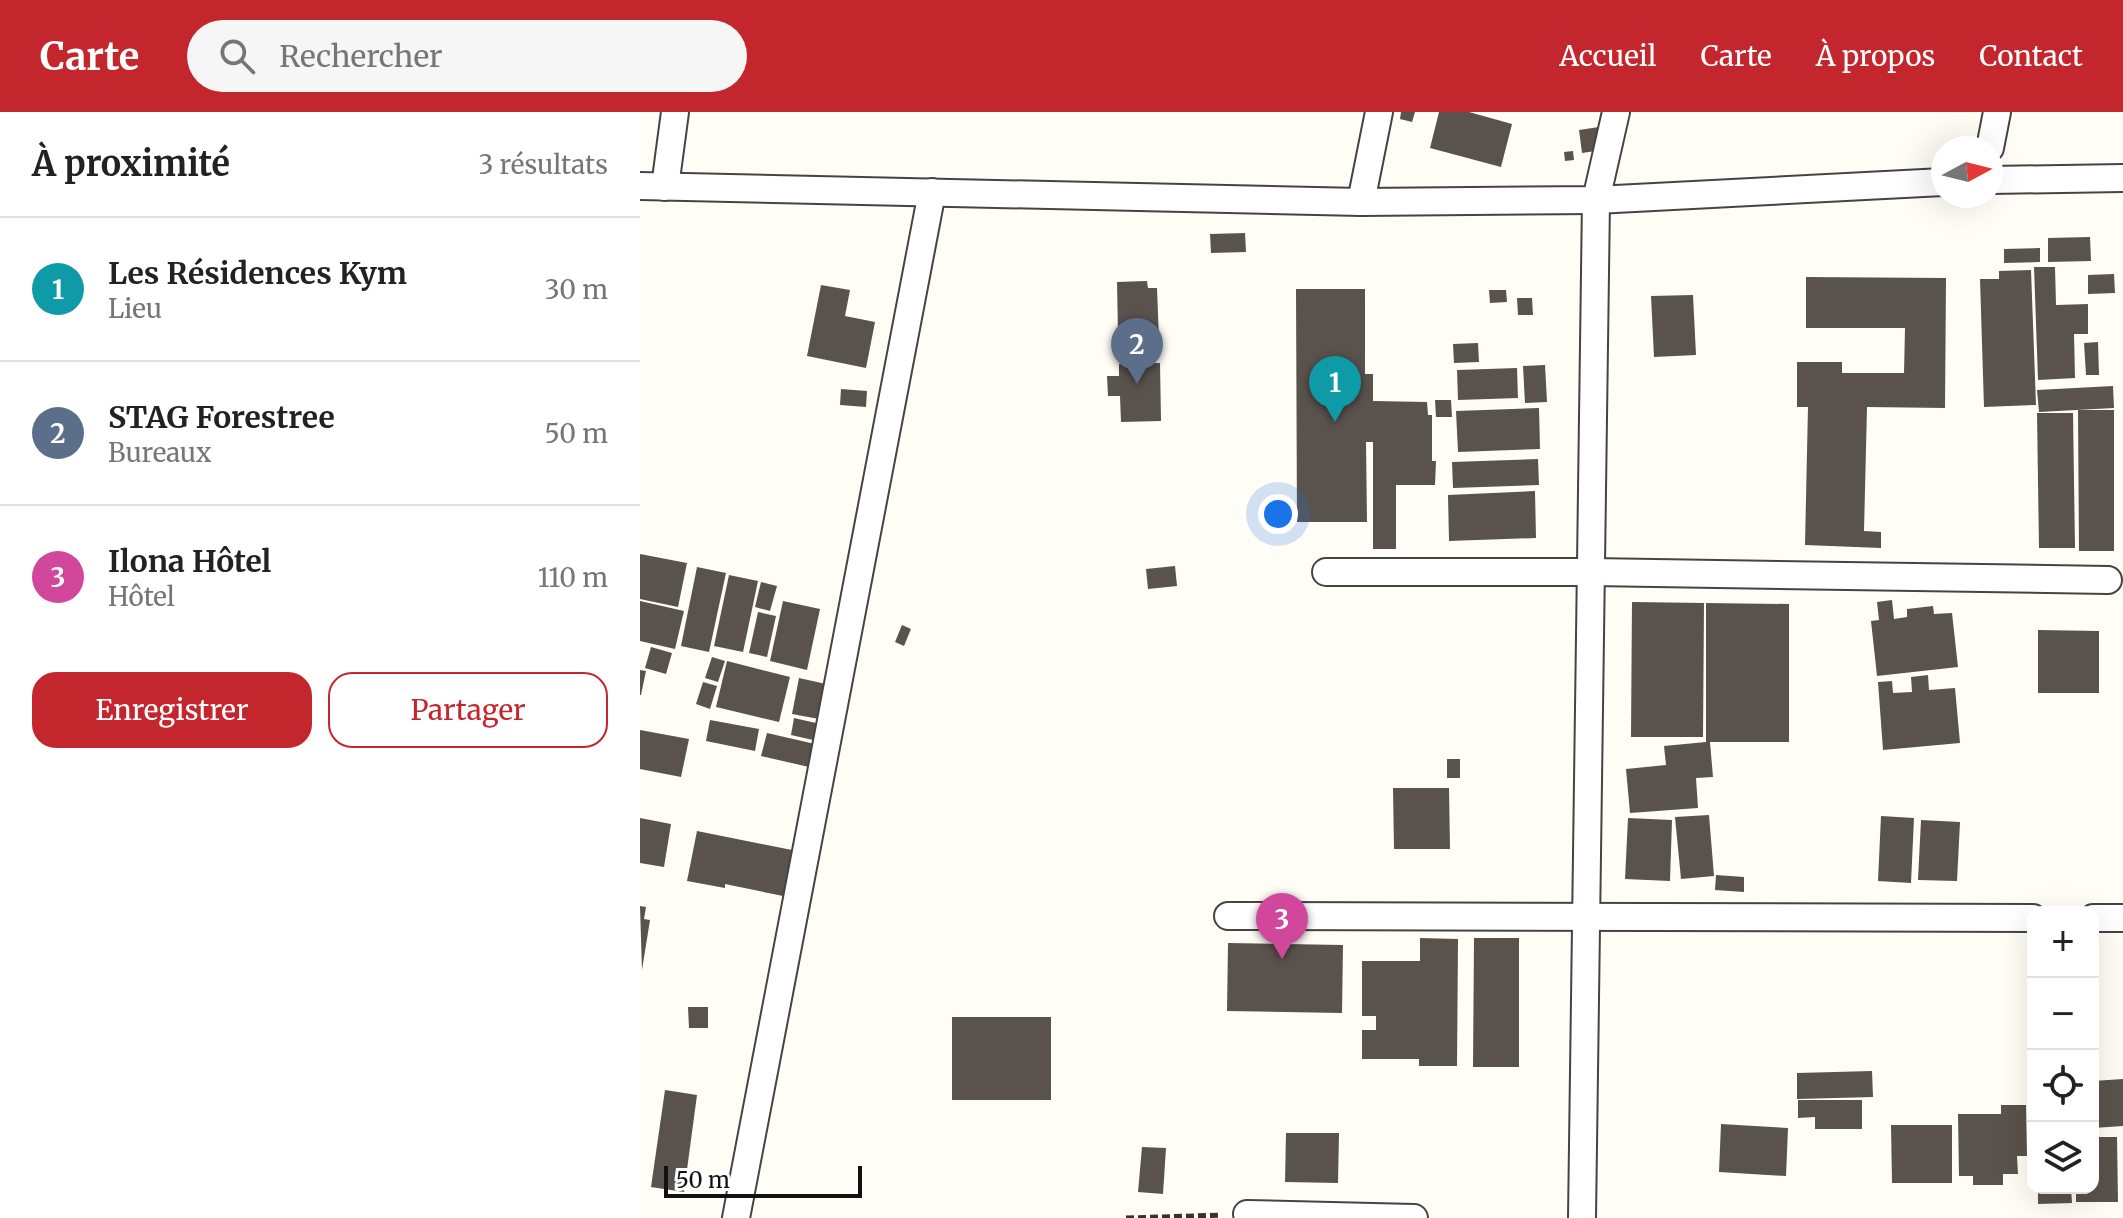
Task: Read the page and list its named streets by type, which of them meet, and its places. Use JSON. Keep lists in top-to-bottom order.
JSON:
{
  "scale_bar": "50 m",
  "north": "right",
  "page": {
    "header": "Carte",
    "search": "Rechercher",
    "nav": [
      "Accueil",
      "Carte",
      "À propos",
      "Contact"
    ],
    "heading": ["À proximité", "3 résultats"],
    "list": [
      {
        "mark": "1",
        "name": "Les Résidences Kym",
        "note": "Lieu",
        "value": "30 m"
      },
      {
        "mark": "2",
        "name": "STAG Forestree",
        "note": "Bureaux",
        "value": "50 m"
      },
      {
        "mark": "3",
        "name": "Ilona Hôtel",
        "note": "Hôtel",
        "value": "110 m"
      }
    ],
    "pins": ["2", "1", "3"],
    "buttons": ["Enregistrer", "Partager"],
    "map_buttons": ["+", "−"],
    "scale": "50 m"
  }
}
